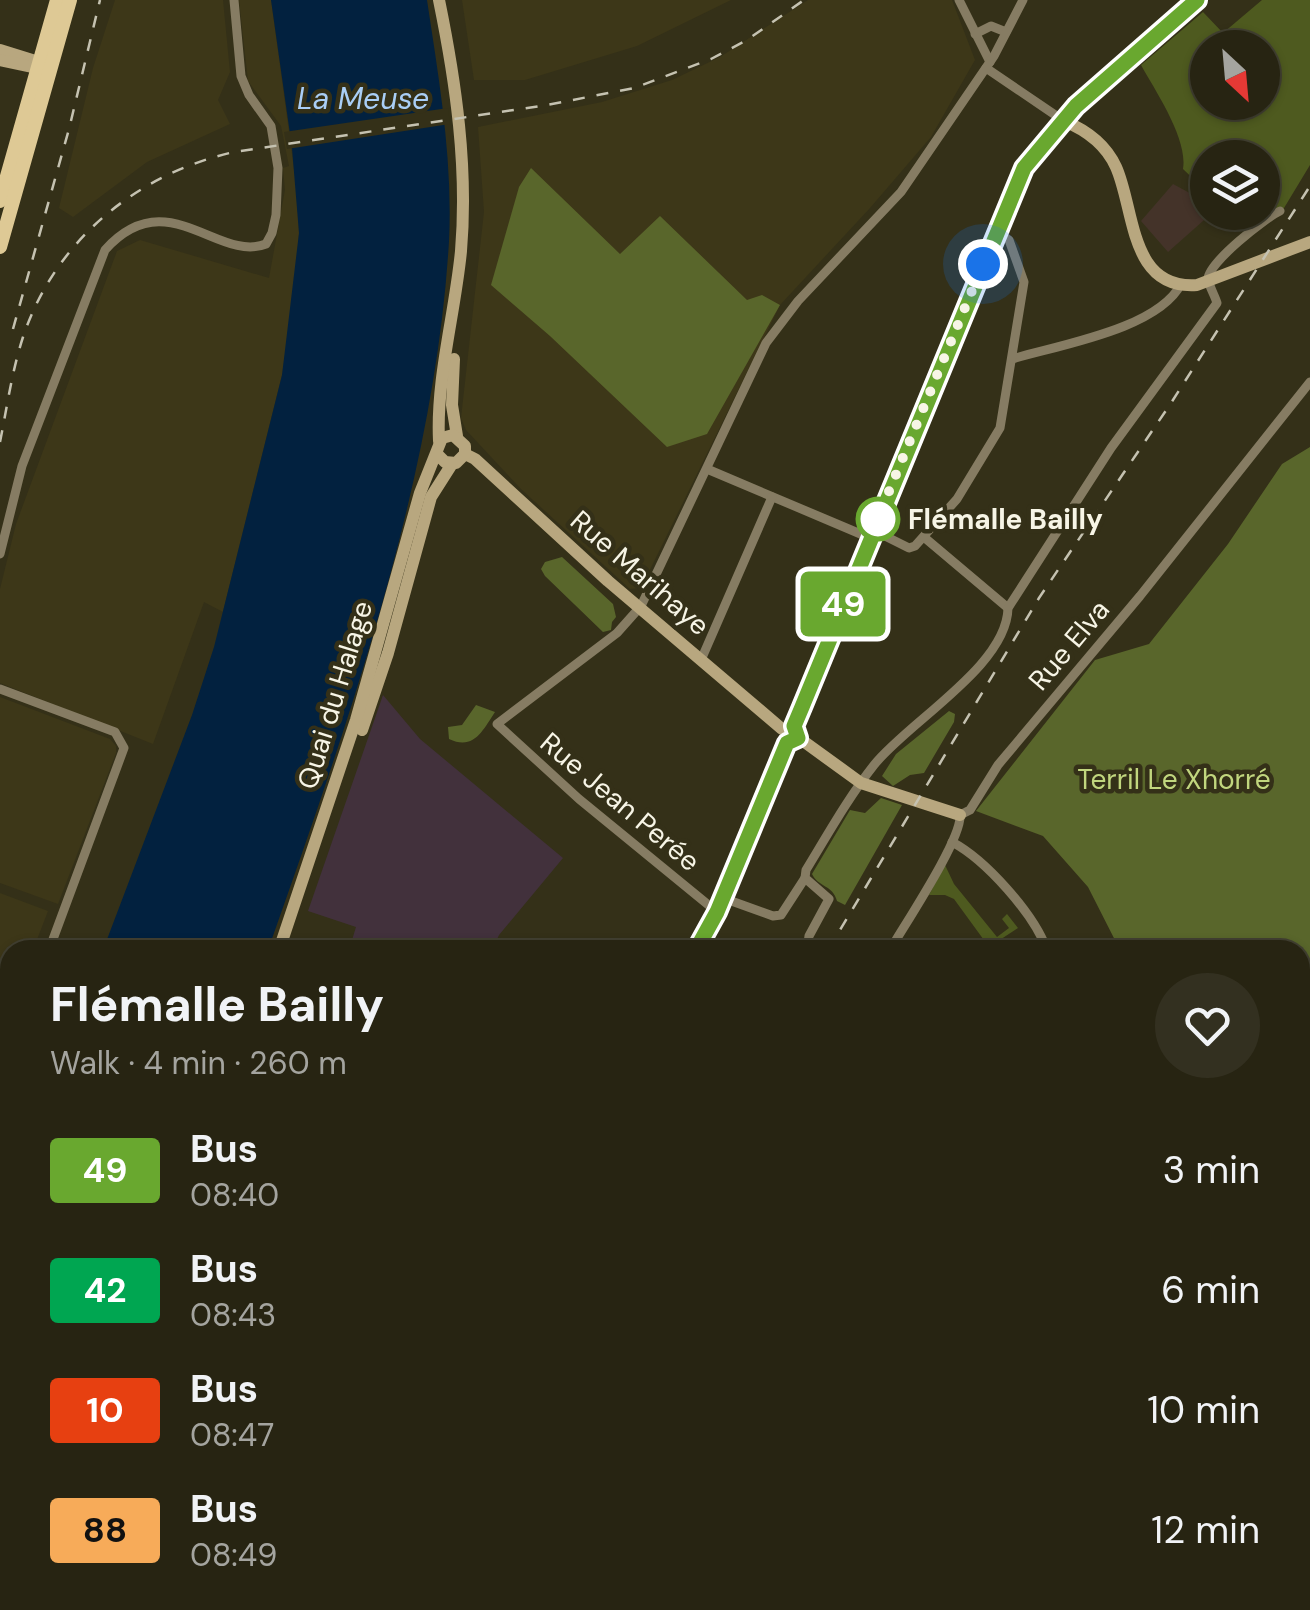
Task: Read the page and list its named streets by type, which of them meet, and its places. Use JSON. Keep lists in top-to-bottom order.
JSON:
{
  "streets": {
    "street": [
      "Rue Marihaye",
      "Rue Elva",
      "Quai du Halage",
      "Rue Jean Perée"
    ]
  },
  "crossings": [
    ["Rue Marihaye", "Rue Elva"],
    ["Rue Marihaye", "Quai du Halage"],
    ["Rue Marihaye", "Rue Jean Perée"]
  ],
  "water": ["La Meuse"],
  "parks": ["Terril Le Xhorré"],
  "places": ["Flémalle Bailly"],
  "lines": ["bus line 49"],
  "north": "bottom right",
  "page": {
    "on_map": "49",
    "heading": ["Flémalle Bailly", "Walk · 4 min · 260 m"],
    "list": [
      {
        "mark": "49",
        "name": "Bus",
        "note": "08:40",
        "value": "3 min"
      },
      {
        "mark": "42",
        "name": "Bus",
        "note": "08:43",
        "value": "6 min"
      },
      {
        "mark": "10",
        "name": "Bus",
        "note": "08:47",
        "value": "10 min"
      },
      {
        "mark": "88",
        "name": "Bus",
        "note": "08:49",
        "value": "12 min"
      }
    ]
  }
}
